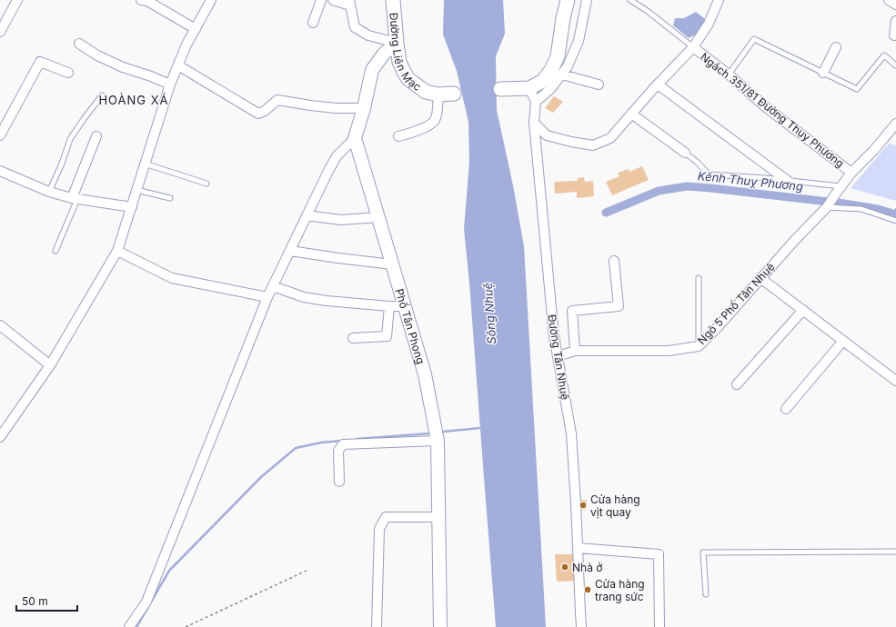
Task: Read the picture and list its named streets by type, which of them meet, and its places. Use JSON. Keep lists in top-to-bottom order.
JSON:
{
  "streets": {
    "main road": ["Đường Liên Mạc"],
    "street": [
      "Ngách 351/81 Đường Thụy Phương",
      "Ngõ 5 Phố Tân Nhuệ",
      "Phố Tân Phong",
      "Đường Tân Nhuệ"
    ]
  },
  "crossings": [
    ["Ngách 351/81 Đường Thụy Phương", "Ngõ 5 Phố Tân Nhuệ"],
    ["Ngõ 5 Phố Tân Nhuệ", "Đường Tân Nhuệ"]
  ],
  "districts": ["HOÀNG XÁ"],
  "water": ["Kênh Thuỵ Phương", "Sông Nhuệ"],
  "places": ["Cửa hàng vịt quay", "Nhà ở", "Cửa hàng trang sức"],
  "scale_bar": "50 m"
}
